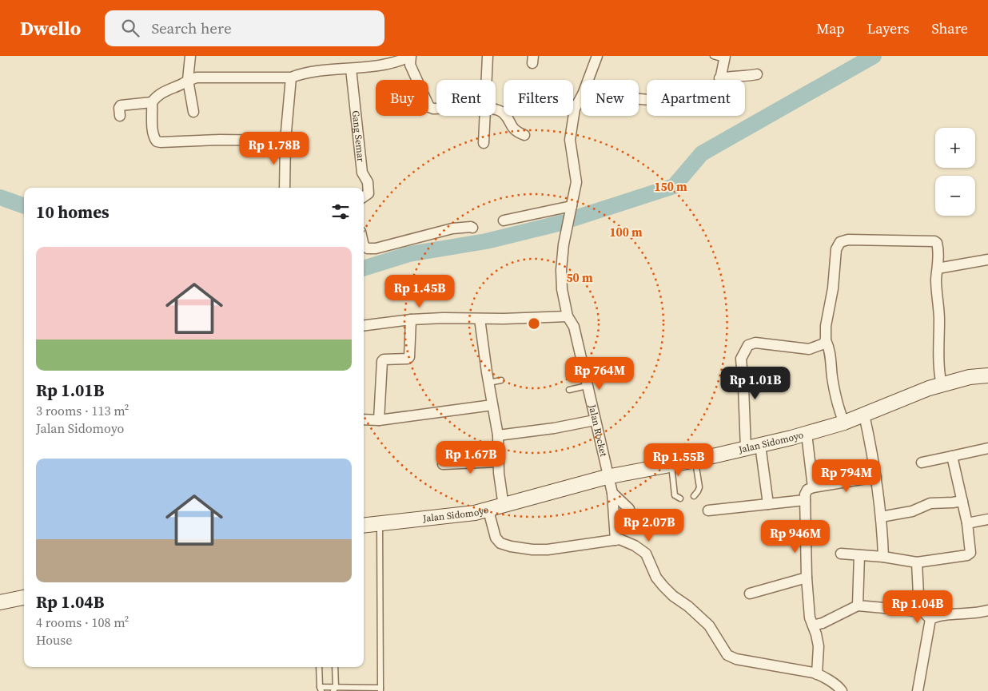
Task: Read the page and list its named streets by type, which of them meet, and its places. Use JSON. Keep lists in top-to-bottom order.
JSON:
{
  "streets": {
    "main road": ["Jalan Sidomoyo"],
    "street": ["Gang Semar", "Jalan Rocket"]
  },
  "crossings": [
    ["Jalan Rocket", "Jalan Sidomoyo"]
  ],
  "page": {
    "header": "Dwello",
    "search": "Search here",
    "nav": ["Map", "Layers", "Share"],
    "chip": [
      "Buy",
      "Rent",
      "Filters",
      "New",
      "Apartment"
    ],
    "map_buttons": ["+", "−"],
    "price": [
      "Rp 1.78B",
      "Rp 1.45B",
      "Rp 764M",
      "Rp 1.01B",
      "Rp 1.67B",
      "Rp 1.55B",
      "Rp 794M",
      "Rp 2.07B",
      "Rp 946M",
      "Rp 1.04B"
    ],
    "heading": "10 homes",
    "list": [
      {
        "name": "Rp 1.01B",
        "note": "3 rooms · 113 m² · Jalan Sidomoyo"
      },
      {
        "name": "Rp 1.04B",
        "note": "4 rooms · 108 m² · House"
      }
    ]
  },
  "rings": ["150 m", "100 m", "50 m"]
}
